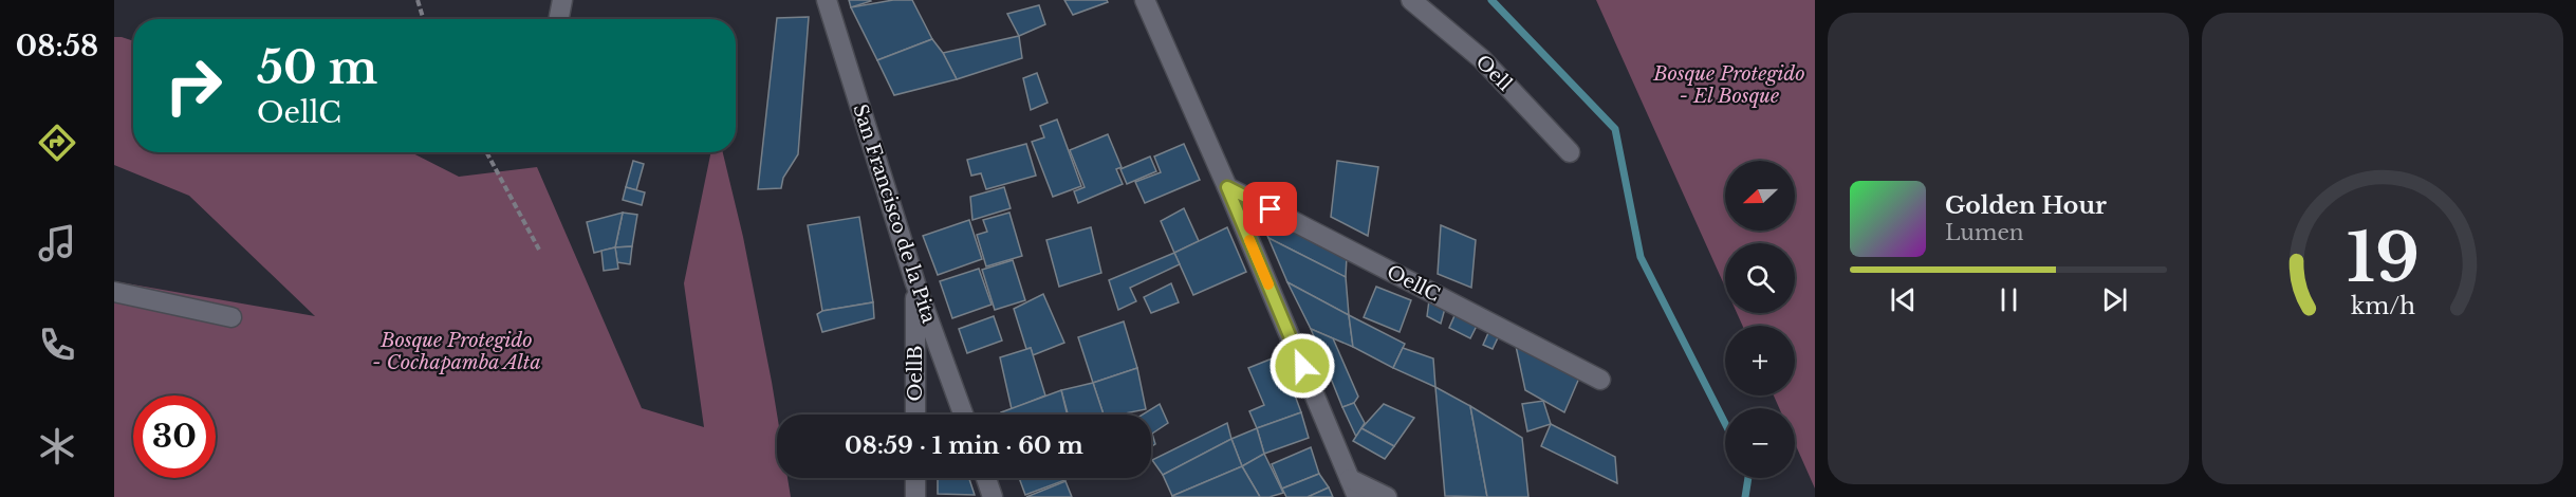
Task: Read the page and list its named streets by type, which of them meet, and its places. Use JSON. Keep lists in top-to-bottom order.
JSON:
{
  "streets": {
    "street": [
      "Oell",
      "San Francisco de la Pita",
      "OellC",
      "OellB"
    ]
  },
  "crossings": [
    ["San Francisco de la Pita", "OellB"]
  ],
  "parks": ["Bosque Protegido - El Bosque", "Bosque Protegido - Cochapamba Alta"],
  "north": "left",
  "page": {
    "tabs": "08:58",
    "turn": ["50 m", "OellC"],
    "map_buttons": ["+", "−"],
    "song": ["Golden Hour", "Lumen"],
    "limit": "30",
    "trip": "08:59 · 1 min · 60 m",
    "gauge": ["19", "km/h"]
  }
}
